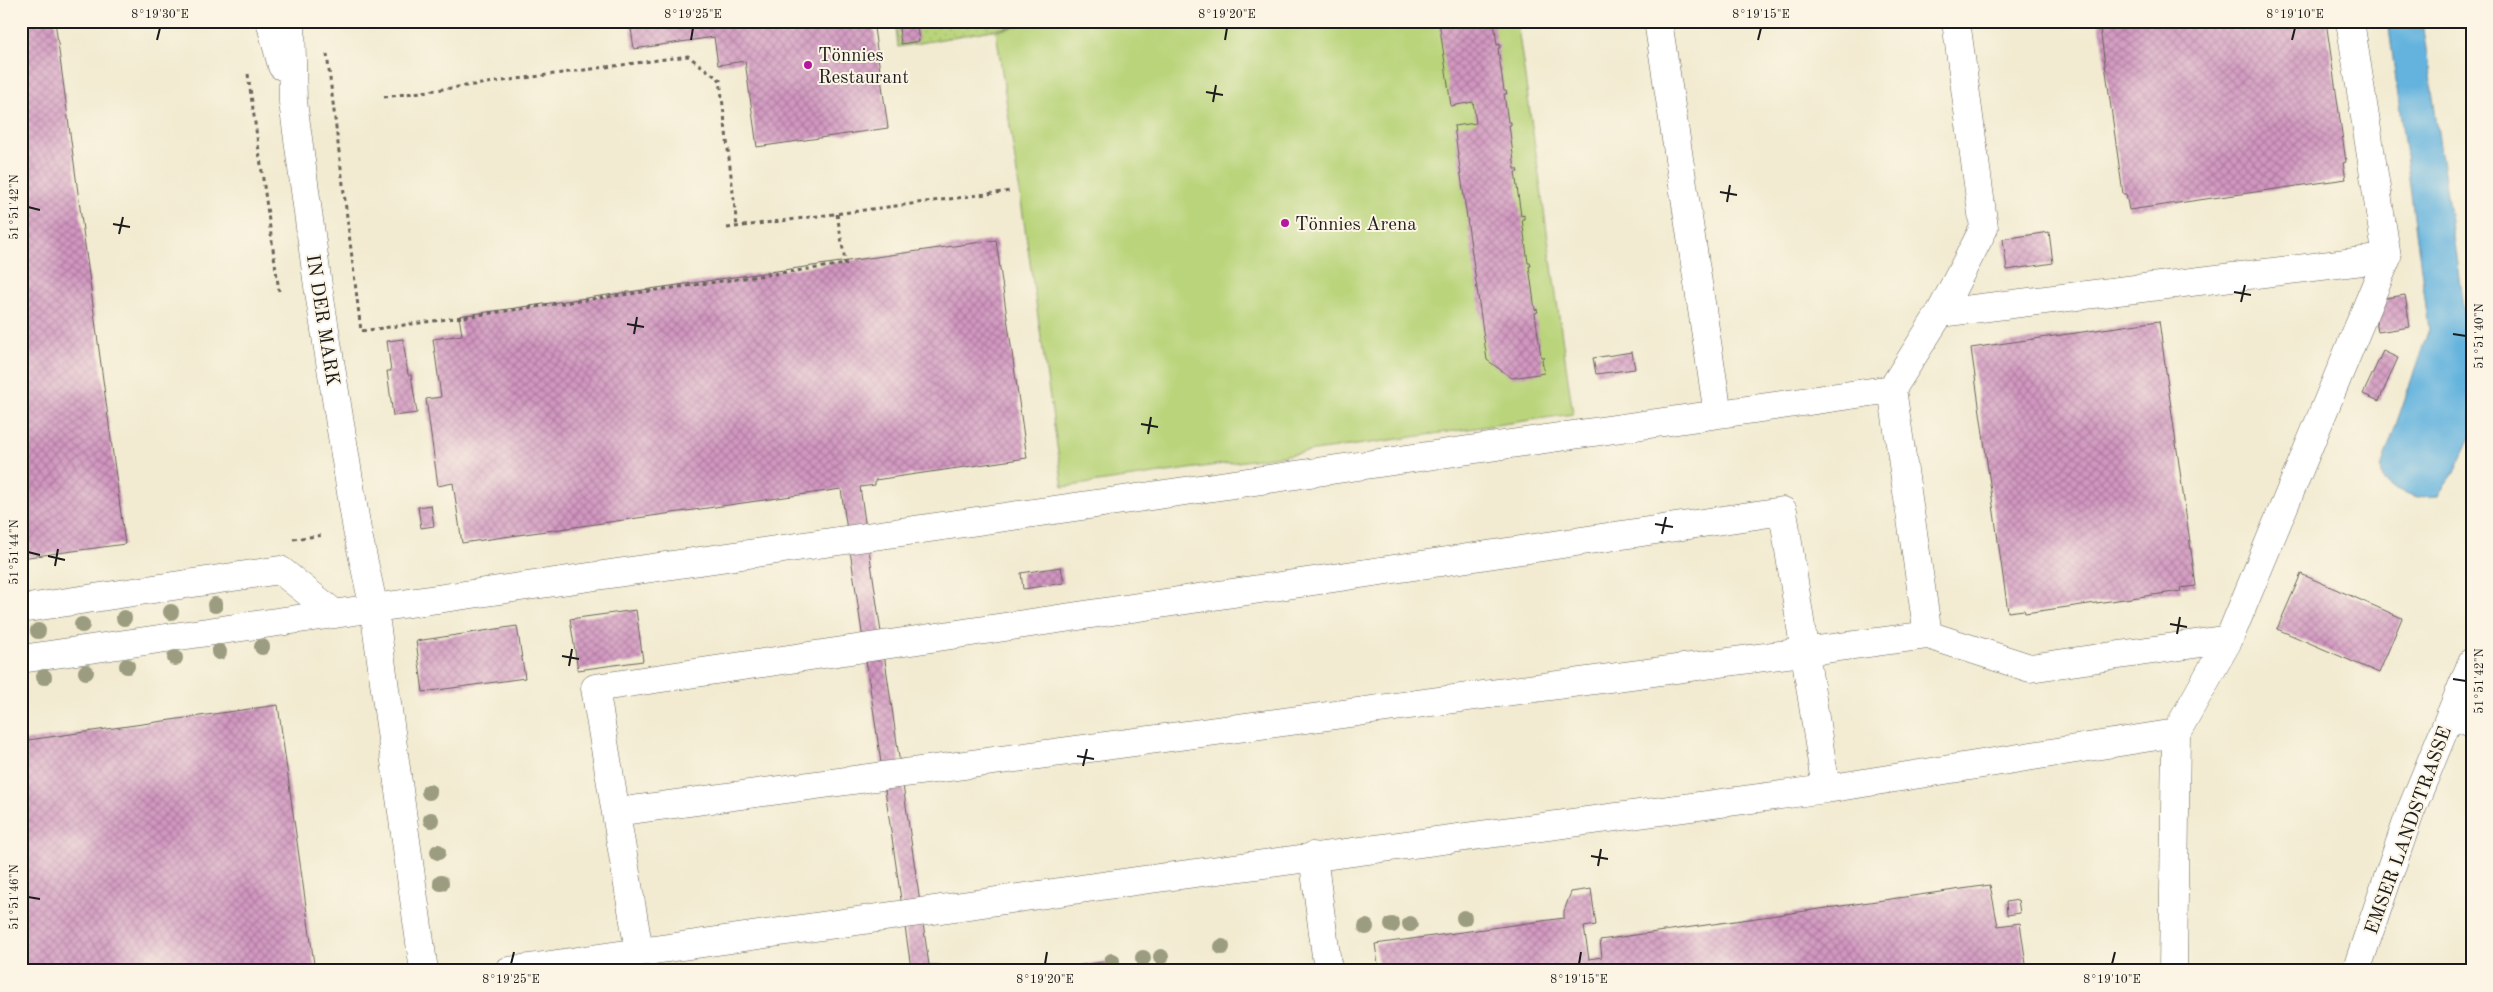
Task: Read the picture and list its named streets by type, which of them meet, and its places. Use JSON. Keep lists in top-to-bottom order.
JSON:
{
  "streets": {
    "street": ["IN DER MARK", "EMSER LANDSTRASSE"]
  },
  "places": ["Tönnies Restaurant", "Tönnies Arena"],
  "coordinates": [
    "8°19'30\"E",
    "8°19'25\"E",
    "8°19'20\"E",
    "8°19'15\"E",
    "8°19'10\"E",
    "51°51'42\"N",
    "51°51'40\"N",
    "51°51'44\"N",
    "51°51'46\"N"
  ]
}
